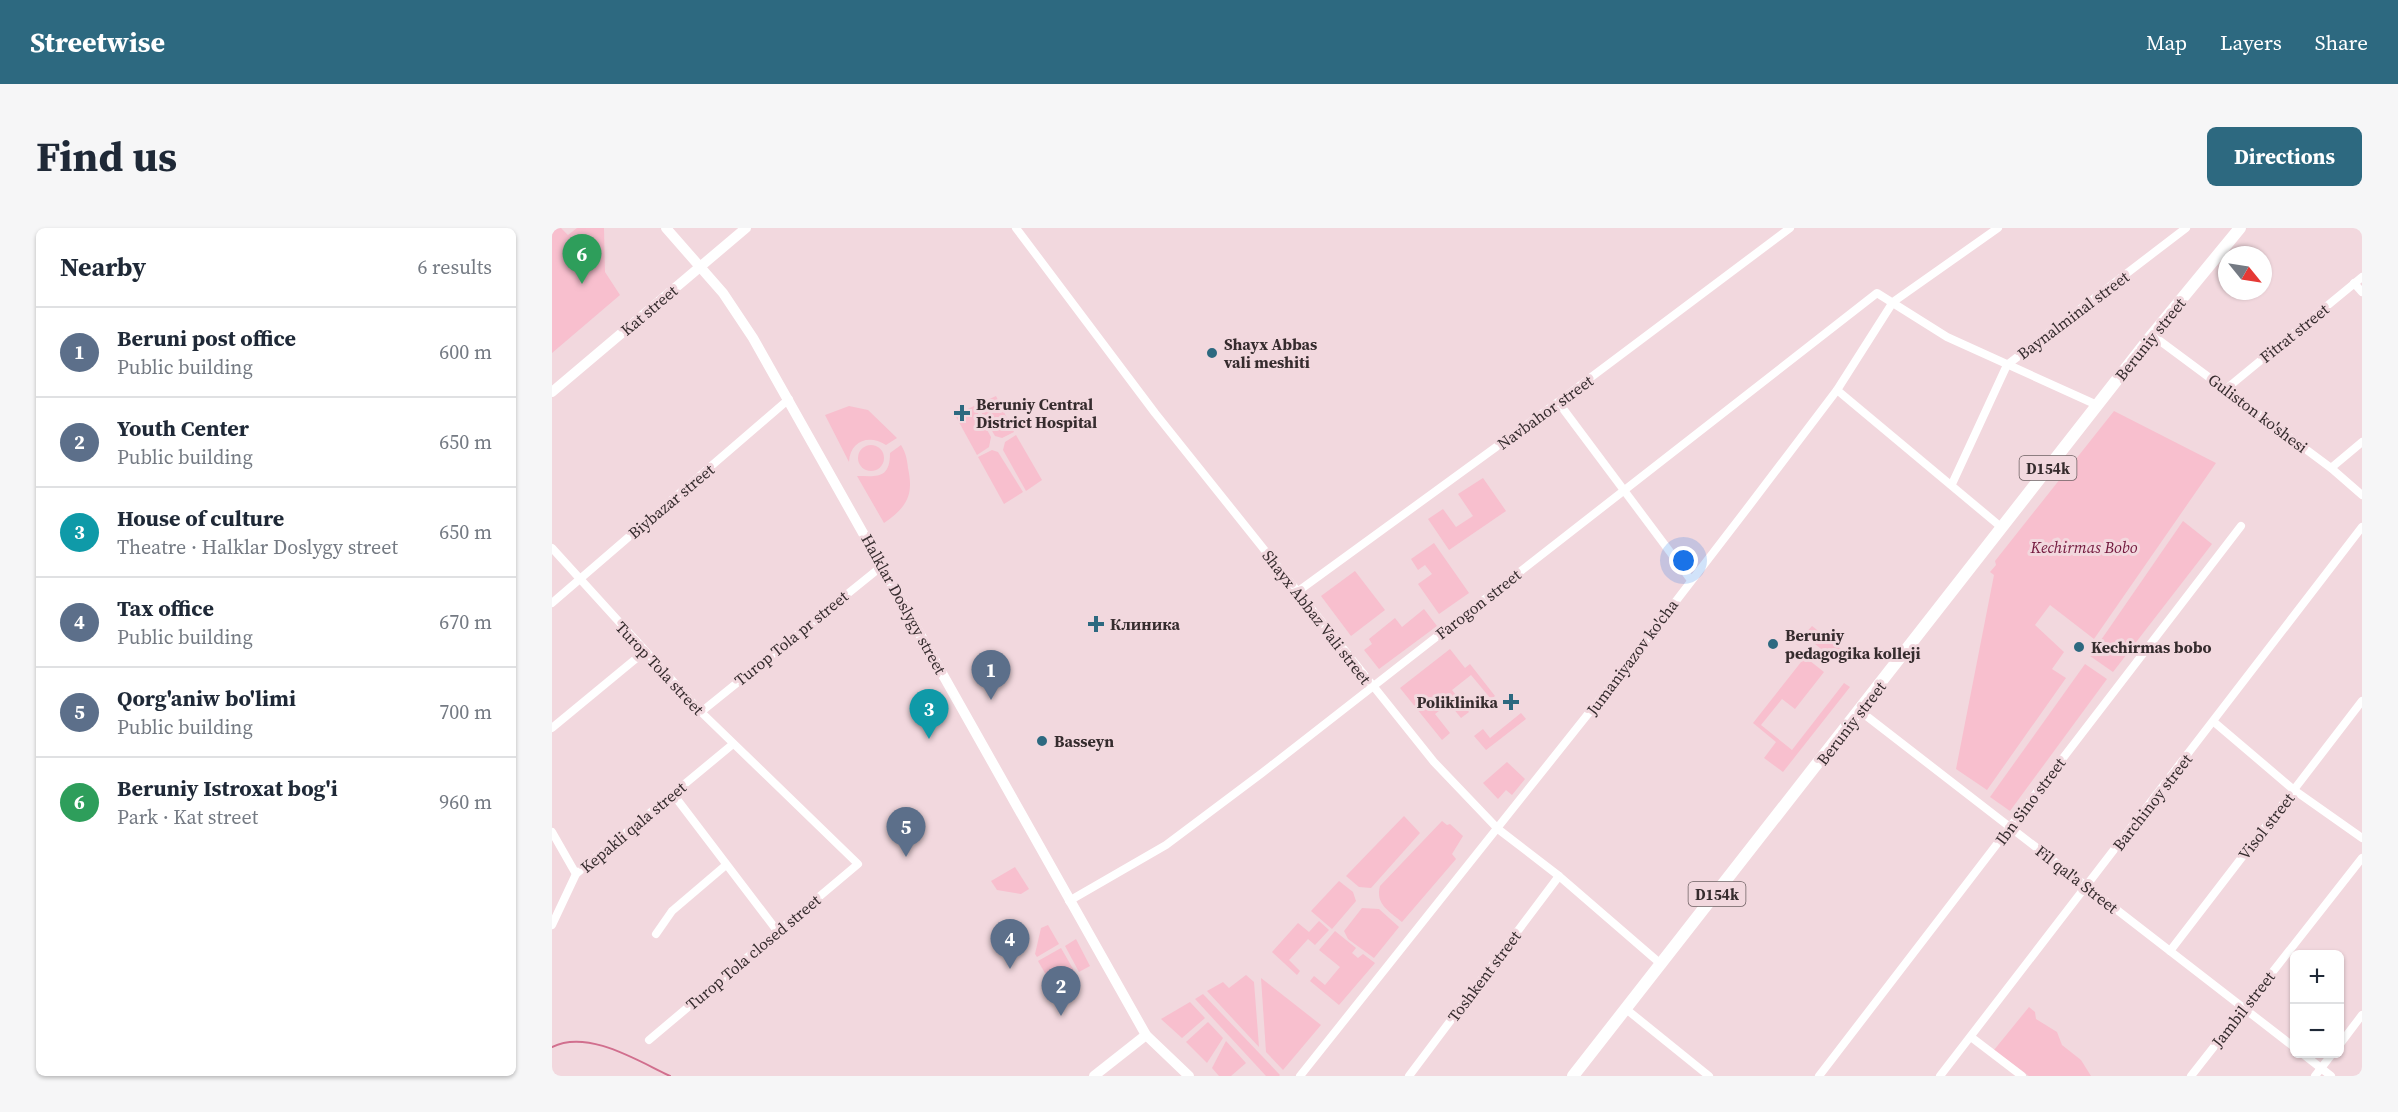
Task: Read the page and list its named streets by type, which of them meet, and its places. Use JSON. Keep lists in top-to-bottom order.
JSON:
{
  "streets": {
    "main road": ["Beruniy street", "D154k"],
    "street": [
      "Kat street",
      "Baynalminal street",
      "Fitrat street",
      "Navbahor street",
      "Guliston ko'shesi",
      "Biybazar street",
      "Halklar Doslygy street",
      "Farogon street",
      "Shayx Abbaz Vali street",
      "Turop Tola pr street",
      "Jumaniyazov ko'cha",
      "Turop Tola street",
      "Ibn Sino street",
      "Barchinoy street",
      "Visol street",
      "Kepakli qala street",
      "Fil qal'a Street",
      "Turop Tola closed street",
      "Toshkent street",
      "Jambil street"
    ]
  },
  "crossings": [
    ["Kat street", "Halklar Doslygy street"],
    ["Fitrat street", "Guliston ko'shesi"],
    ["Beruniy street", "Guliston ko'shesi"],
    ["Beruniy street", "Shayx Abbaz Vali street"],
    ["Beruniy street", "Fil qal'a Street"],
    ["Navbahor street", "Shayx Abbaz Vali street"],
    ["Biybazar street", "Halklar Doslygy street"],
    ["Biybazar street", "Turop Tola street"],
    ["Halklar Doslygy street", "Farogon street"],
    ["Halklar Doslygy street", "Turop Tola pr street"],
    ["Farogon street", "Shayx Abbaz Vali street"],
    ["Farogon street", "Jumaniyazov ko'cha"],
    ["Shayx Abbaz Vali street", "Jumaniyazov ko'cha"],
    ["Shayx Abbaz Vali street", "Toshkent street"],
    ["Turop Tola pr street", "Turop Tola street"],
    ["Turop Tola street", "Kepakli qala street"],
    ["Turop Tola street", "Turop Tola closed street"],
    ["Ibn Sino street", "Fil qal'a Street"],
    ["Barchinoy street", "Fil qal'a Street"],
    ["Visol street", "Fil qal'a Street"],
    ["Fil qal'a Street", "Jambil street"]
  ],
  "parks": ["Kechirmas Bobo"],
  "places": {
    "other": [
      "Shayx Abbas vali meshiti",
      "Beruniy pedagogika kolleji",
      "Kechirmas bobo",
      "Basseyn"
    ],
    "health": ["Beruniy Central District Hospital", "Клиника", "Poliklinika"]
  },
  "north": "bottom right",
  "page": {
    "header": "Streetwise",
    "nav": ["Map", "Layers", "Share"],
    "title": "Find us",
    "buttons": "Directions",
    "heading": ["Nearby", "6 results"],
    "pins": [
      "6",
      "1",
      "3",
      "5",
      "4",
      "2"
    ],
    "list": [
      {
        "mark": "1",
        "name": "Beruni post office",
        "note": "Public building",
        "value": "600 m"
      },
      {
        "mark": "2",
        "name": "Youth Center",
        "note": "Public building",
        "value": "650 m"
      },
      {
        "mark": "3",
        "name": "House of culture",
        "note": "Theatre · Halklar Doslygy street",
        "value": "650 m"
      },
      {
        "mark": "4",
        "name": "Tax office",
        "note": "Public building",
        "value": "670 m"
      },
      {
        "mark": "5",
        "name": "Qorg'aniw bo'limi",
        "note": "Public building",
        "value": "700 m"
      },
      {
        "mark": "6",
        "name": "Beruniy Istroxat bog'i",
        "note": "Park · Kat street",
        "value": "960 m"
      }
    ],
    "map_buttons": ["+", "−"]
  }
}
